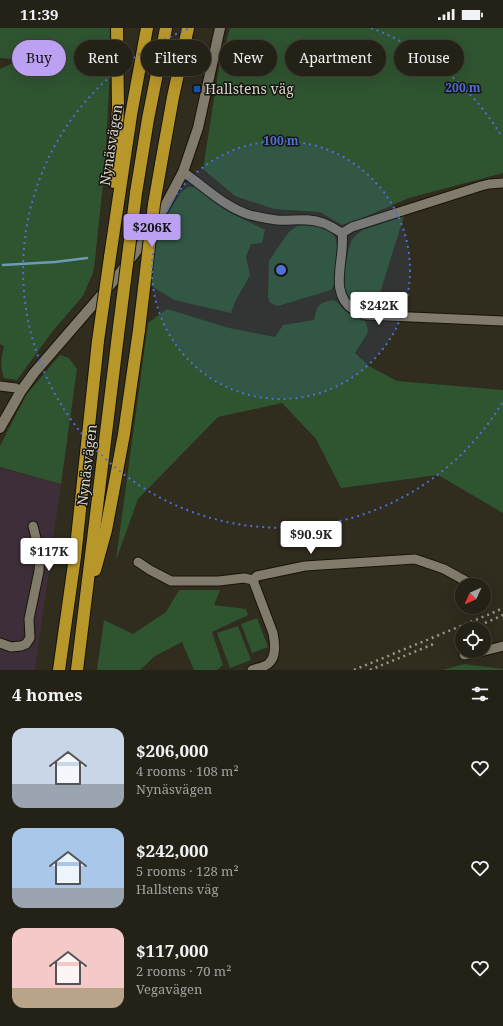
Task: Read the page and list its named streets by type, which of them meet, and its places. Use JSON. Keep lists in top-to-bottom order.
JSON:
{
  "streets": {
    "highway": ["Nynäsvägen"]
  },
  "places": {
    "transit": ["Hallstens väg"]
  },
  "north": "bottom left",
  "page": {
    "status": "11:39",
    "chip": [
      "Buy",
      "Rent",
      "Filters",
      "New",
      "Apartment",
      "House"
    ],
    "price": [
      "$206K",
      "$242K",
      "$90.9K",
      "$117K"
    ],
    "heading": "4 homes",
    "list": [
      {
        "name": "$206,000",
        "note": "4 rooms · 108 m² · Nynäsvägen"
      },
      {
        "name": "$242,000",
        "note": "5 rooms · 128 m² · Hallstens väg"
      },
      {
        "name": "$117,000",
        "note": "2 rooms · 70 m² · Vegavägen"
      }
    ]
  },
  "rings": ["200 m", "100 m"]
}
